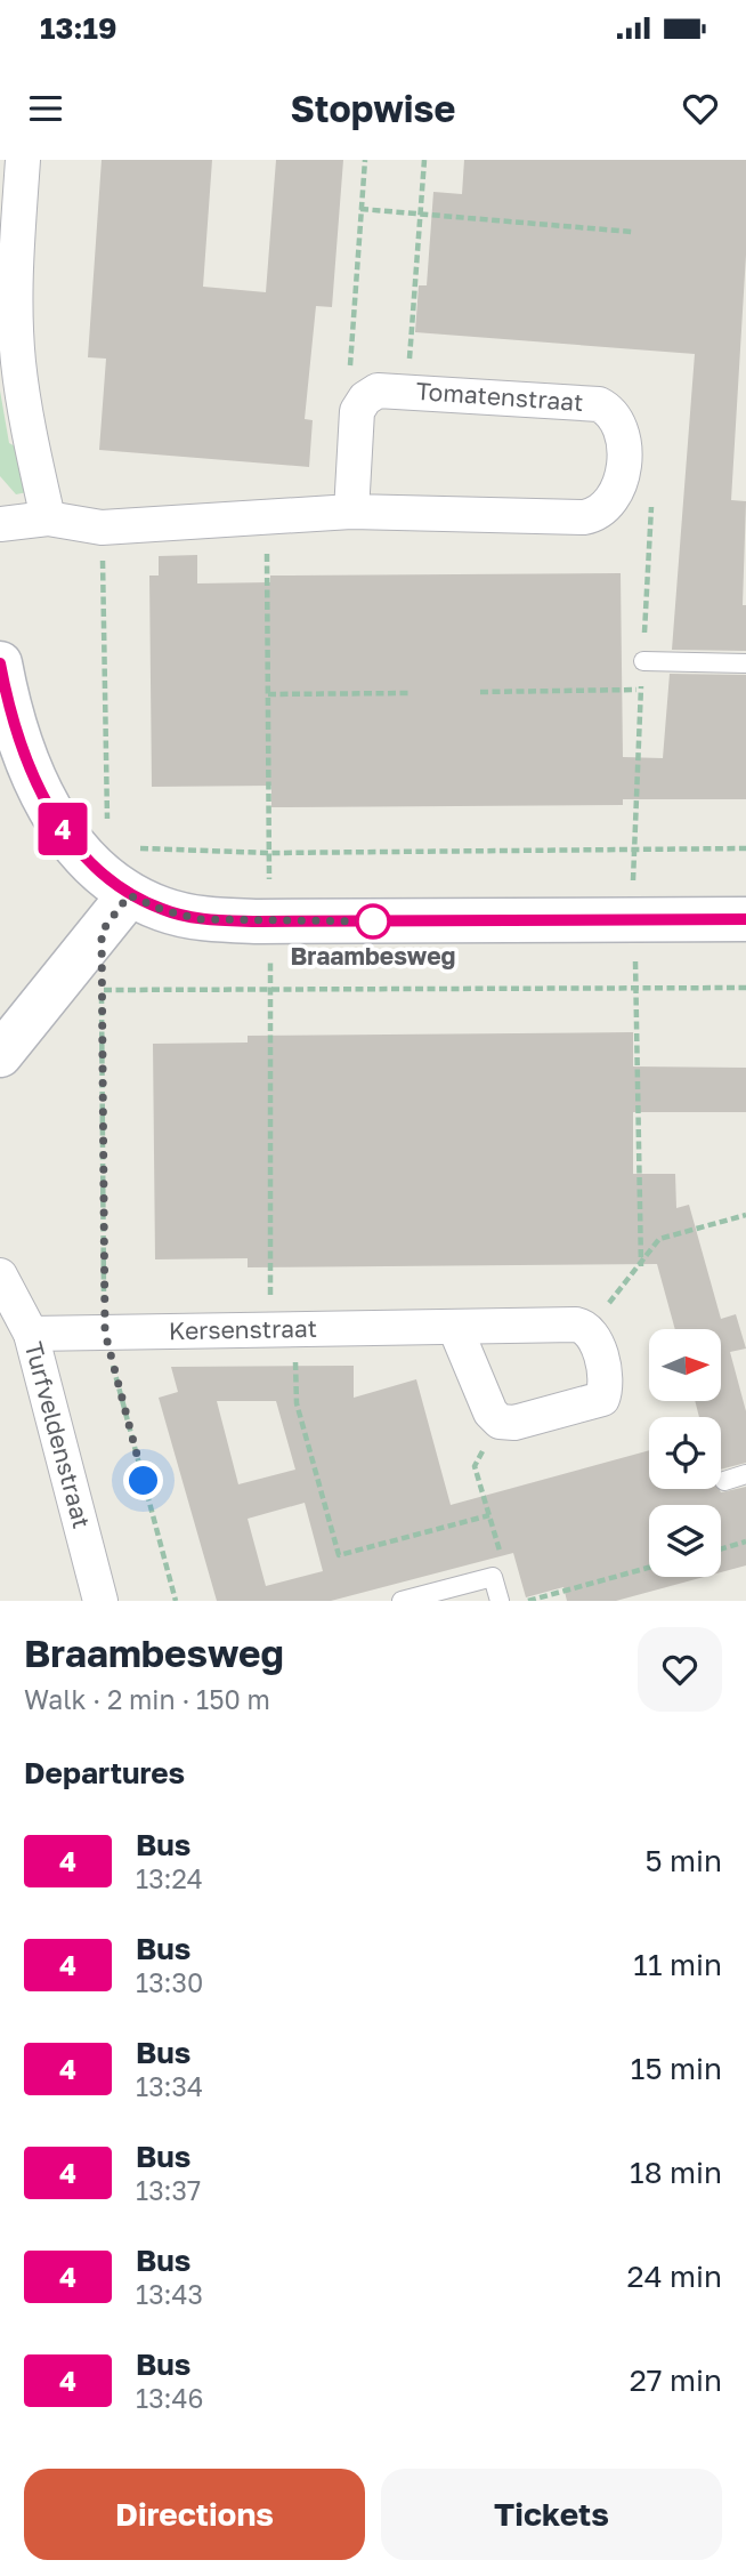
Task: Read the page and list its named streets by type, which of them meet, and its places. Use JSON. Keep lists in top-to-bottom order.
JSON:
{
  "streets": {
    "street": ["Tomatenstraat", "Kersenstraat", "Turfveldenstraat"]
  },
  "crossings": [
    ["Kersenstraat", "Turfveldenstraat"]
  ],
  "places": ["Braambesweg"],
  "lines": ["bus line 4"],
  "north": "right",
  "page": {
    "status": "13:19",
    "header": "Stopwise",
    "on_map": "4",
    "heading": [
      ["Braambesweg", "Walk · 2 min · 150 m"],
      "Departures"
    ],
    "list": [
      {
        "mark": "4",
        "name": "Bus",
        "note": "13:24",
        "value": "5 min"
      },
      {
        "mark": "4",
        "name": "Bus",
        "note": "13:30",
        "value": "11 min"
      },
      {
        "mark": "4",
        "name": "Bus",
        "note": "13:34",
        "value": "15 min"
      },
      {
        "mark": "4",
        "name": "Bus",
        "note": "13:37",
        "value": "18 min"
      },
      {
        "mark": "4",
        "name": "Bus",
        "note": "13:43",
        "value": "24 min"
      },
      {
        "mark": "4",
        "name": "Bus",
        "note": "13:46",
        "value": "27 min"
      }
    ],
    "buttons": ["Directions", "Tickets"]
  }
}
